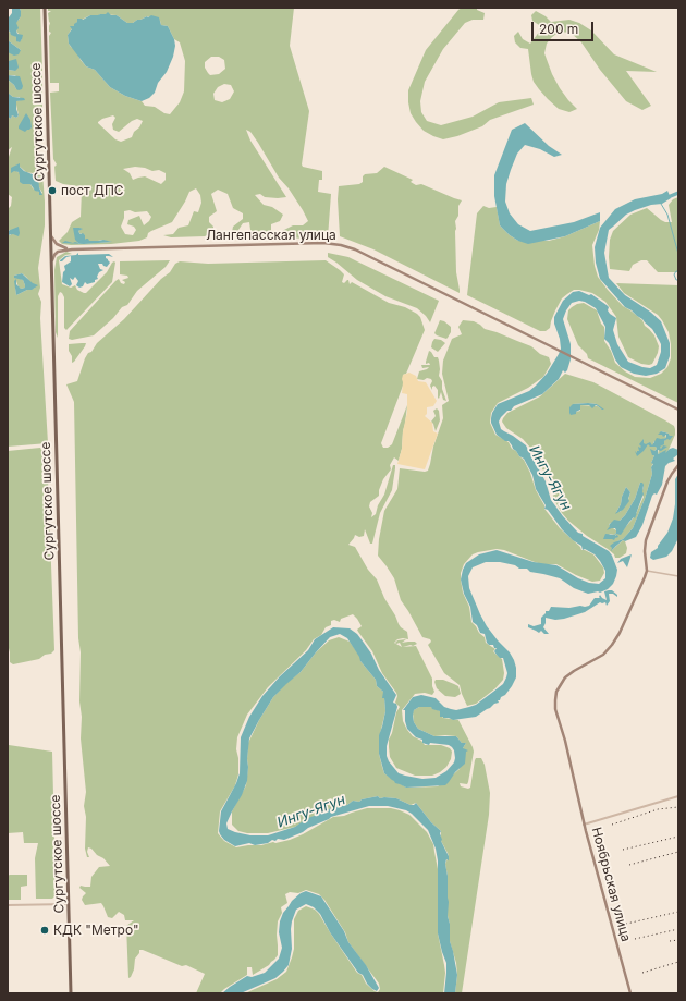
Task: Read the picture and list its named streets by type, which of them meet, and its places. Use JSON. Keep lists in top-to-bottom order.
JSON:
{
  "streets": {
    "main road": ["Сургутское шоссе", "Лангепасская улица", "Ноябрьская улица"]
  },
  "water": ["Ингу-Ягун"],
  "places": ["пост ДПС", "КДК \"Метро\""],
  "scale_bar": "200 m"
}
